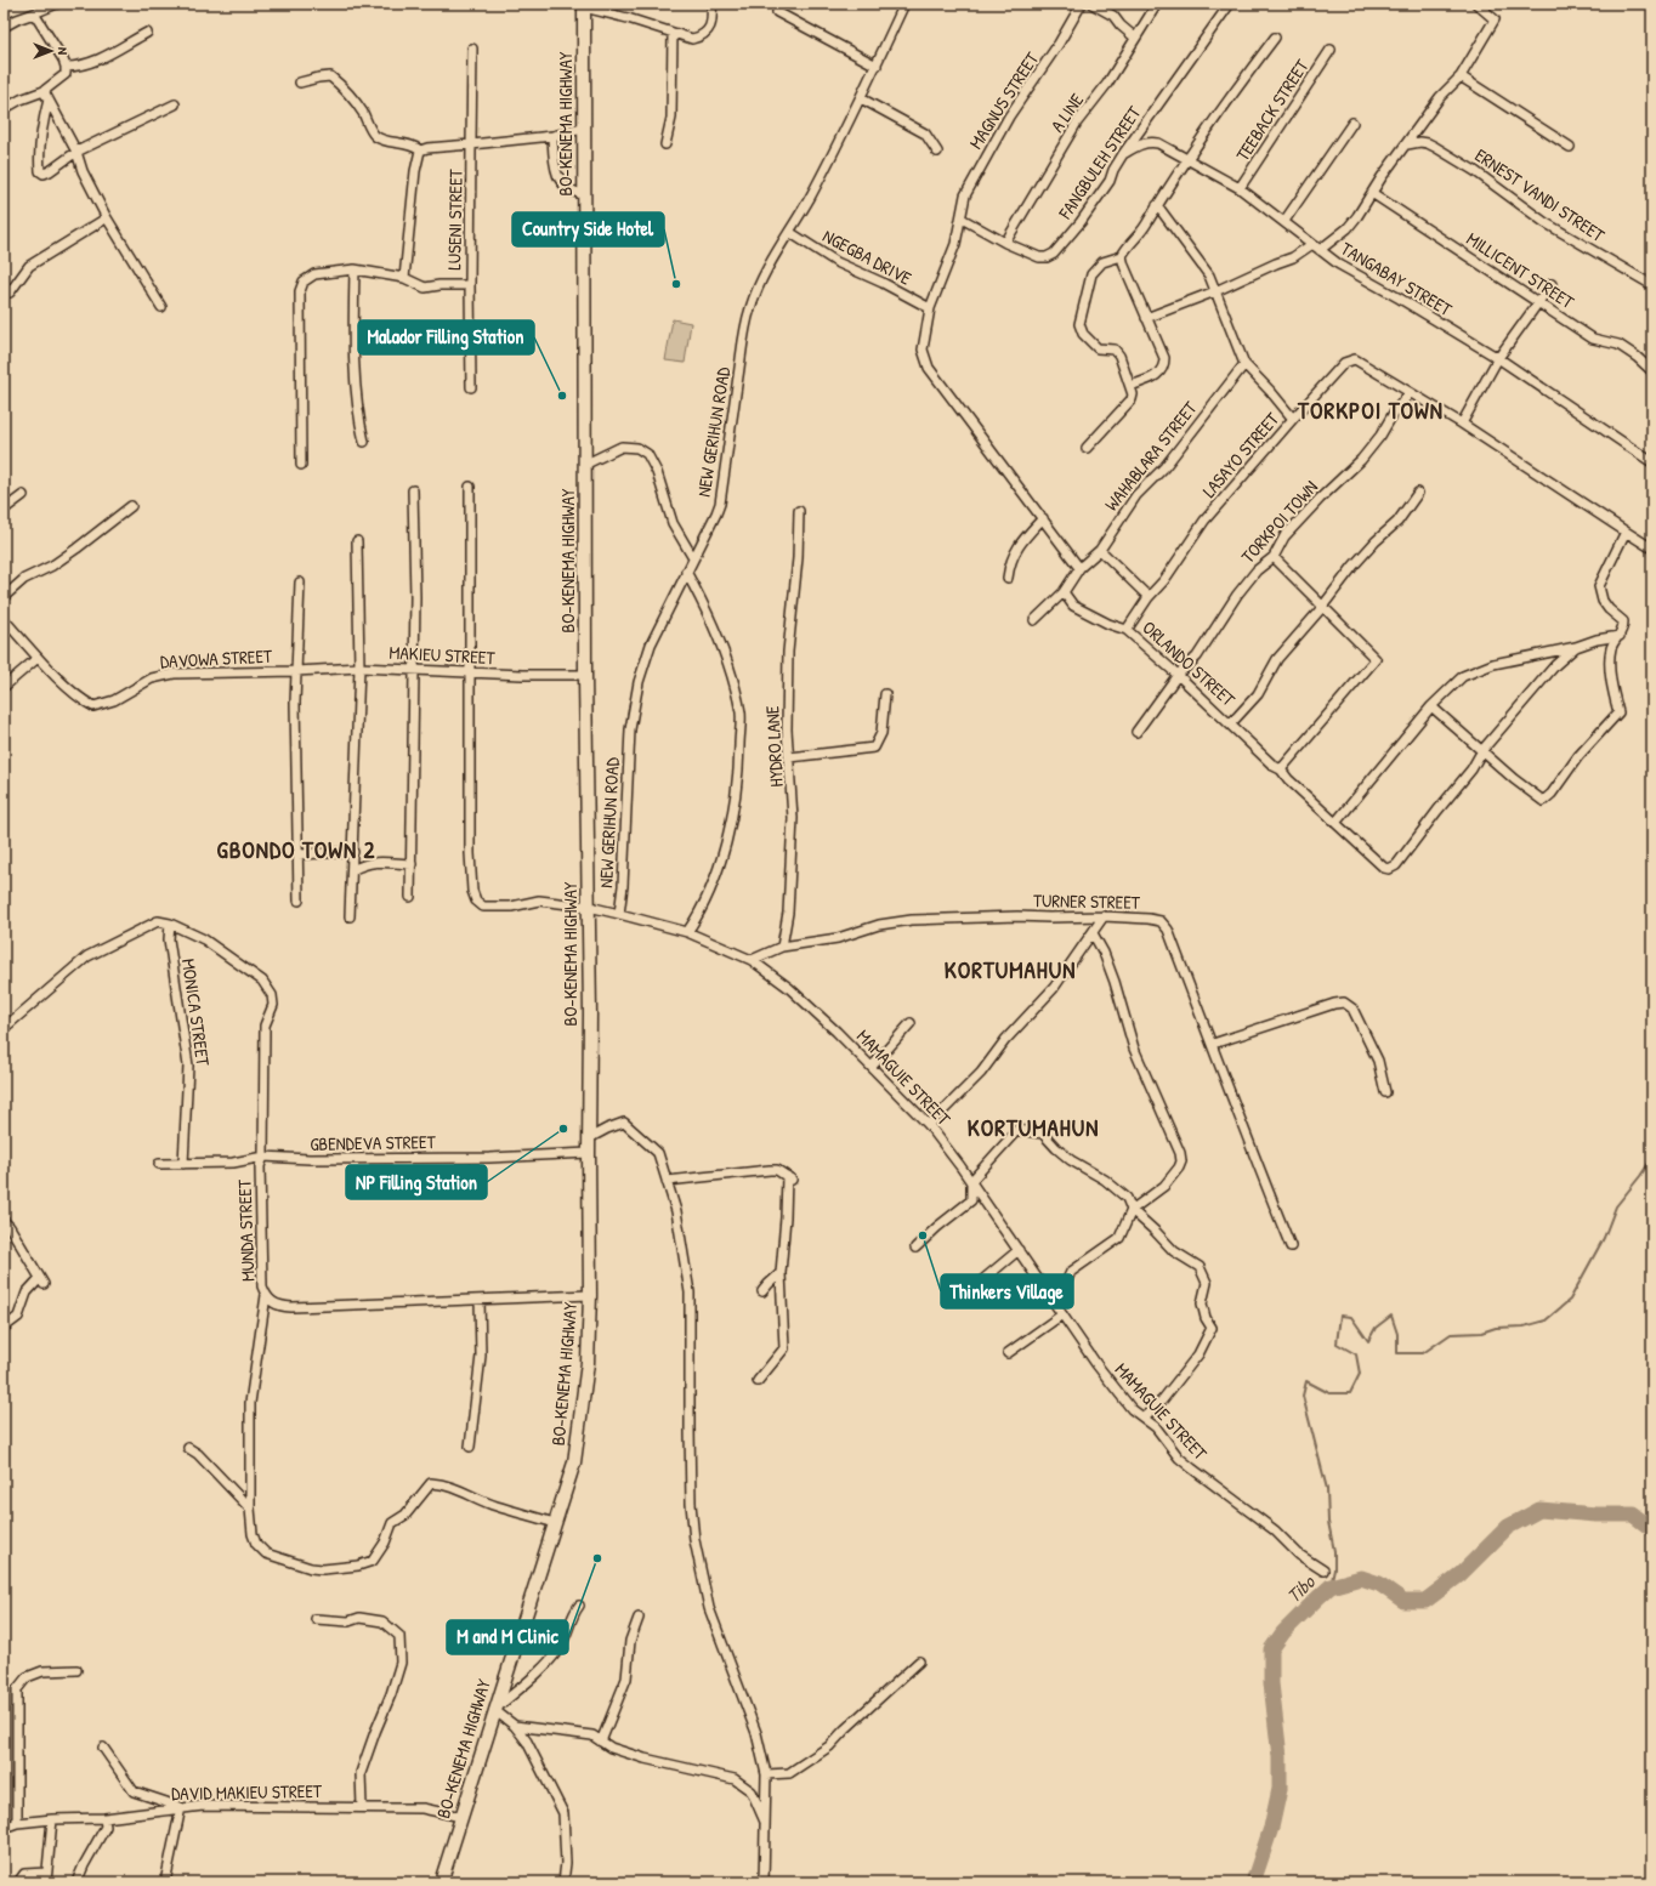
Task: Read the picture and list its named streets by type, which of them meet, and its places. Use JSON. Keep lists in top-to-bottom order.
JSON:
{
  "streets": {
    "highway": ["BO-KENEMA HIGHWAY"],
    "street": [
      "MAGNUS STREET",
      "TEEBACK STREET",
      "A LINE",
      "FANGBULEH STREET",
      "ERNEST VANDI STREET",
      "LUSENI STREET",
      "NGEGBA DRIVE",
      "MILLICENT STREET",
      "TANGABAY STREET",
      "NEW GERIHUN ROAD",
      "LASAYO STREET",
      "WAHABLARA STREET",
      "TORKPOI TOWN",
      "MAKIEU STREET",
      "DAVOWA STREET",
      "ORLANDO STREET",
      "HYDRO LANE",
      "TURNER STREET",
      "MONICA STREET",
      "MAMAGUIE STREET",
      "GBENDEVA STREET",
      "MUNDA STREET",
      "DAVID MAKIEU STREET"
    ]
  },
  "crossings": [
    ["MAGNUS STREET", "FANGBULEH STREET"],
    ["MAGNUS STREET", "NGEGBA DRIVE"],
    ["TEEBACK STREET", "TANGABAY STREET"],
    ["A LINE", "FANGBULEH STREET"],
    ["BO-KENEMA HIGHWAY", "LUSENI STREET"],
    ["BO-KENEMA HIGHWAY", "NEW GERIHUN ROAD"],
    ["BO-KENEMA HIGHWAY", "MAKIEU STREET"],
    ["BO-KENEMA HIGHWAY", "GBENDEVA STREET"],
    ["BO-KENEMA HIGHWAY", "MUNDA STREET"],
    ["BO-KENEMA HIGHWAY", "DAVID MAKIEU STREET"],
    ["FANGBULEH STREET", "TANGABAY STREET"],
    ["NGEGBA DRIVE", "NEW GERIHUN ROAD"],
    ["NEW GERIHUN ROAD", "MAKIEU STREET"],
    ["NEW GERIHUN ROAD", "MAMAGUIE STREET"],
    ["LASAYO STREET", "TORKPOI TOWN"],
    ["LASAYO STREET", "ORLANDO STREET"],
    ["TORKPOI TOWN", "ORLANDO STREET"],
    ["MAKIEU STREET", "DAVOWA STREET"],
    ["HYDRO LANE", "TURNER STREET"],
    ["MONICA STREET", "GBENDEVA STREET"],
    ["MONICA STREET", "MUNDA STREET"],
    ["GBENDEVA STREET", "MUNDA STREET"]
  ],
  "districts": [
    "TORKPOI TOWN",
    "GBONDO TOWN 2",
    "KORTUMAHUN",
    "KORTUMAHUN"
  ],
  "water": ["Tibo"],
  "places": [
    "Country Side Hotel",
    "Malador Filling Station",
    "NP Filling Station",
    "Thinkers Village",
    "M and M Clinic"
  ],
  "north": "right"
}
